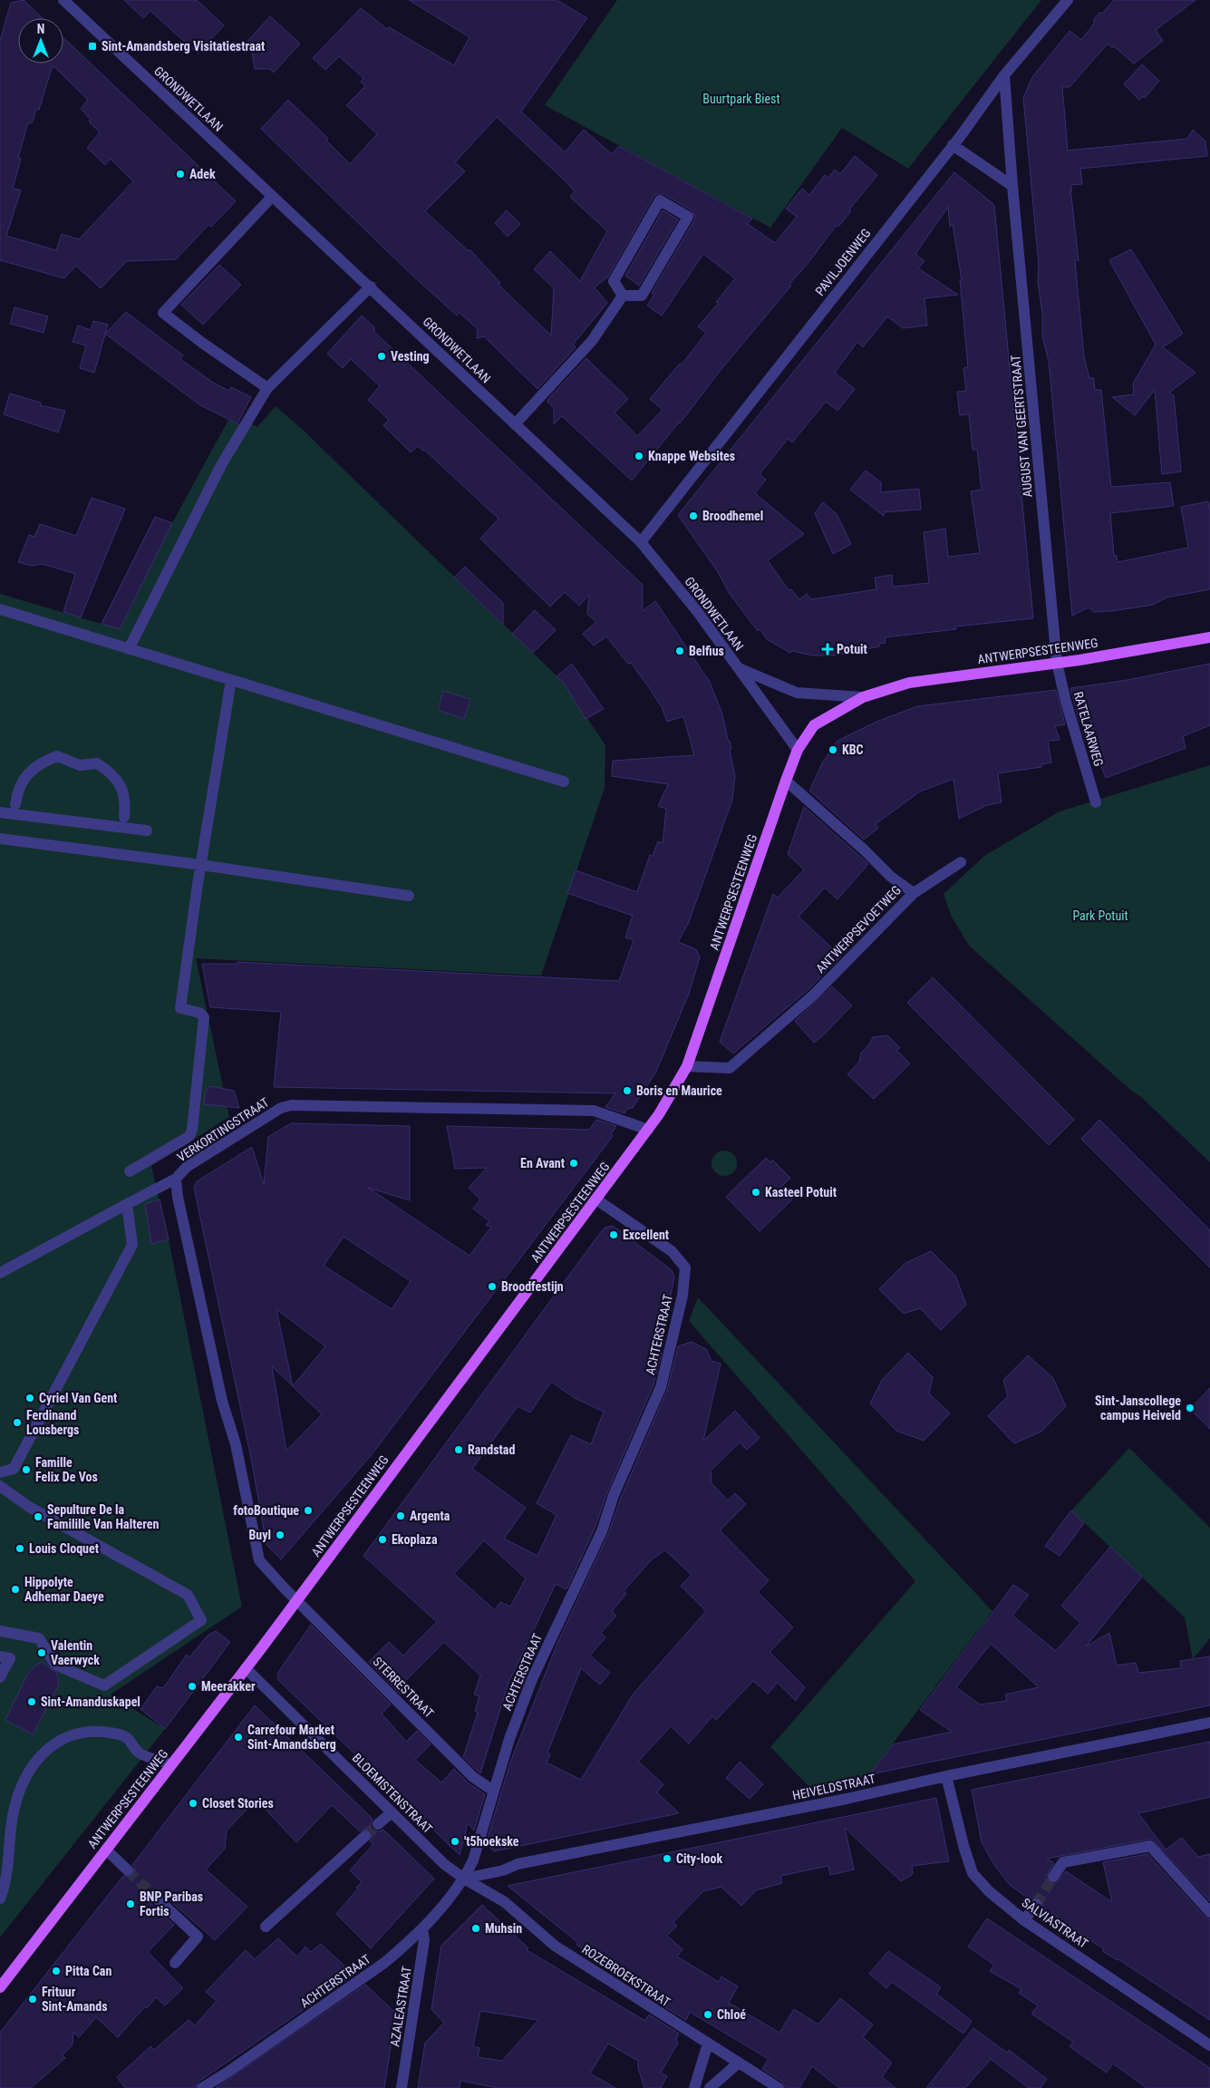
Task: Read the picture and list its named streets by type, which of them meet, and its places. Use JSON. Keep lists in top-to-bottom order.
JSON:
{
  "streets": {
    "main road": ["ANTWERPSESTEENWEG"],
    "street": [
      "GRONDWETLAAN",
      "PAVILJOENWEG",
      "AUGUST VAN GEERTSTRAAT",
      "RATELAARWEG",
      "ANTWERPSEVOETWEG",
      "VERKORTINGSTRAAT",
      "ACHTERSTRAAT",
      "STERRESTRAAT",
      "HEIVELDSTRAAT",
      "BLOEMISTENSTRAAT",
      "SALVIASTRAAT",
      "ROZEBROEKSTRAAT",
      "AZALEASTRAAT"
    ]
  },
  "crossings": [
    ["GRONDWETLAAN", "PAVILJOENWEG"],
    ["GRONDWETLAAN", "ANTWERPSESTEENWEG"],
    ["PAVILJOENWEG", "AUGUST VAN GEERTSTRAAT"],
    ["AUGUST VAN GEERTSTRAAT", "ANTWERPSESTEENWEG"],
    ["AUGUST VAN GEERTSTRAAT", "RATELAARWEG"],
    ["ANTWERPSESTEENWEG", "RATELAARWEG"],
    ["ANTWERPSESTEENWEG", "ANTWERPSEVOETWEG"],
    ["ANTWERPSESTEENWEG", "VERKORTINGSTRAAT"],
    ["ANTWERPSESTEENWEG", "ACHTERSTRAAT"],
    ["ANTWERPSESTEENWEG", "STERRESTRAAT"],
    ["ANTWERPSESTEENWEG", "BLOEMISTENSTRAAT"],
    ["VERKORTINGSTRAAT", "STERRESTRAAT"],
    ["ACHTERSTRAAT", "STERRESTRAAT"],
    ["ACHTERSTRAAT", "HEIVELDSTRAAT"],
    ["ACHTERSTRAAT", "BLOEMISTENSTRAAT"],
    ["ACHTERSTRAAT", "ROZEBROEKSTRAAT"],
    ["ACHTERSTRAAT", "AZALEASTRAAT"],
    ["HEIVELDSTRAAT", "BLOEMISTENSTRAAT"],
    ["HEIVELDSTRAAT", "SALVIASTRAAT"],
    ["HEIVELDSTRAAT", "ROZEBROEKSTRAAT"],
    ["BLOEMISTENSTRAAT", "ROZEBROEKSTRAAT"]
  ],
  "parks": ["Buurtpark Biest", "Park Potuit"],
  "places": {
    "transit": ["Sint-Amandsberg Visitatiestraat"],
    "other": [
      "Adek",
      "Vesting",
      "Knappe Websites",
      "Broodhemel",
      "Belfius",
      "KBC",
      "Boris en Maurice",
      "En Avant",
      "Kasteel Potuit",
      "Excellent",
      "Broodfestijn",
      "Cyriel Van Gent",
      "Sint-Janscollege campus Heiveld",
      "Ferdinand Lousbergs",
      "Randstad",
      "Famille Felix De Vos",
      "fotoBoutique",
      "Argenta",
      "Sepulture De la Familille Van Halteren",
      "Buyl",
      "Ekoplaza",
      "Louis Cloquet",
      "Hippolyte Adhemar Daeye",
      "Valentin Vaerwyck",
      "Meerakker",
      "Sint-Amanduskapel",
      "Carrefour Market Sint-Amandsberg",
      "Closet Stories",
      "'t5hoekske",
      "City-look",
      "BNP Paribas Fortis",
      "Muhsin",
      "Pitta Can",
      "Frituur Sint-Amands",
      "Chloé"
    ],
    "health": ["Potuit"]
  },
  "north": "top"
}
